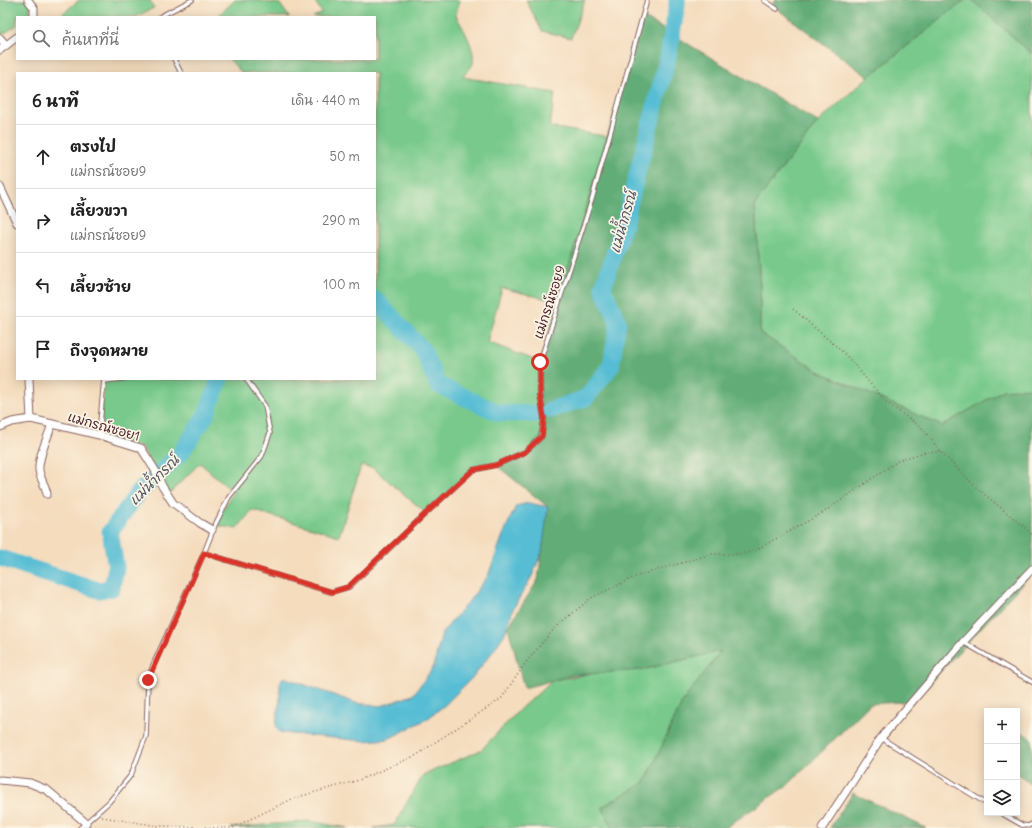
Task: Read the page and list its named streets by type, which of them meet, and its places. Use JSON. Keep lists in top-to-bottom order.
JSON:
{
  "streets": {
    "street": ["แม่กรณ์ซอย1"],
    "lane": ["แม่กรณ์ซอย9"]
  },
  "water": ["แม่น้ำกรณ์"],
  "page": {
    "search": "ค้นหาที่นี่",
    "heading": ["6 นาที", "เดิน · 440 m"],
    "list": [
      ["ตรงไป", "แม่กรณ์ซอย9", "50 m"],
      ["เลี้ยวขวา", "แม่กรณ์ซอย9", "290 m"],
      ["เลี้ยวซ้าย", "100 m"],
      "ถึงจุดหมาย"
    ],
    "map_buttons": ["+", "−"]
  }
}
